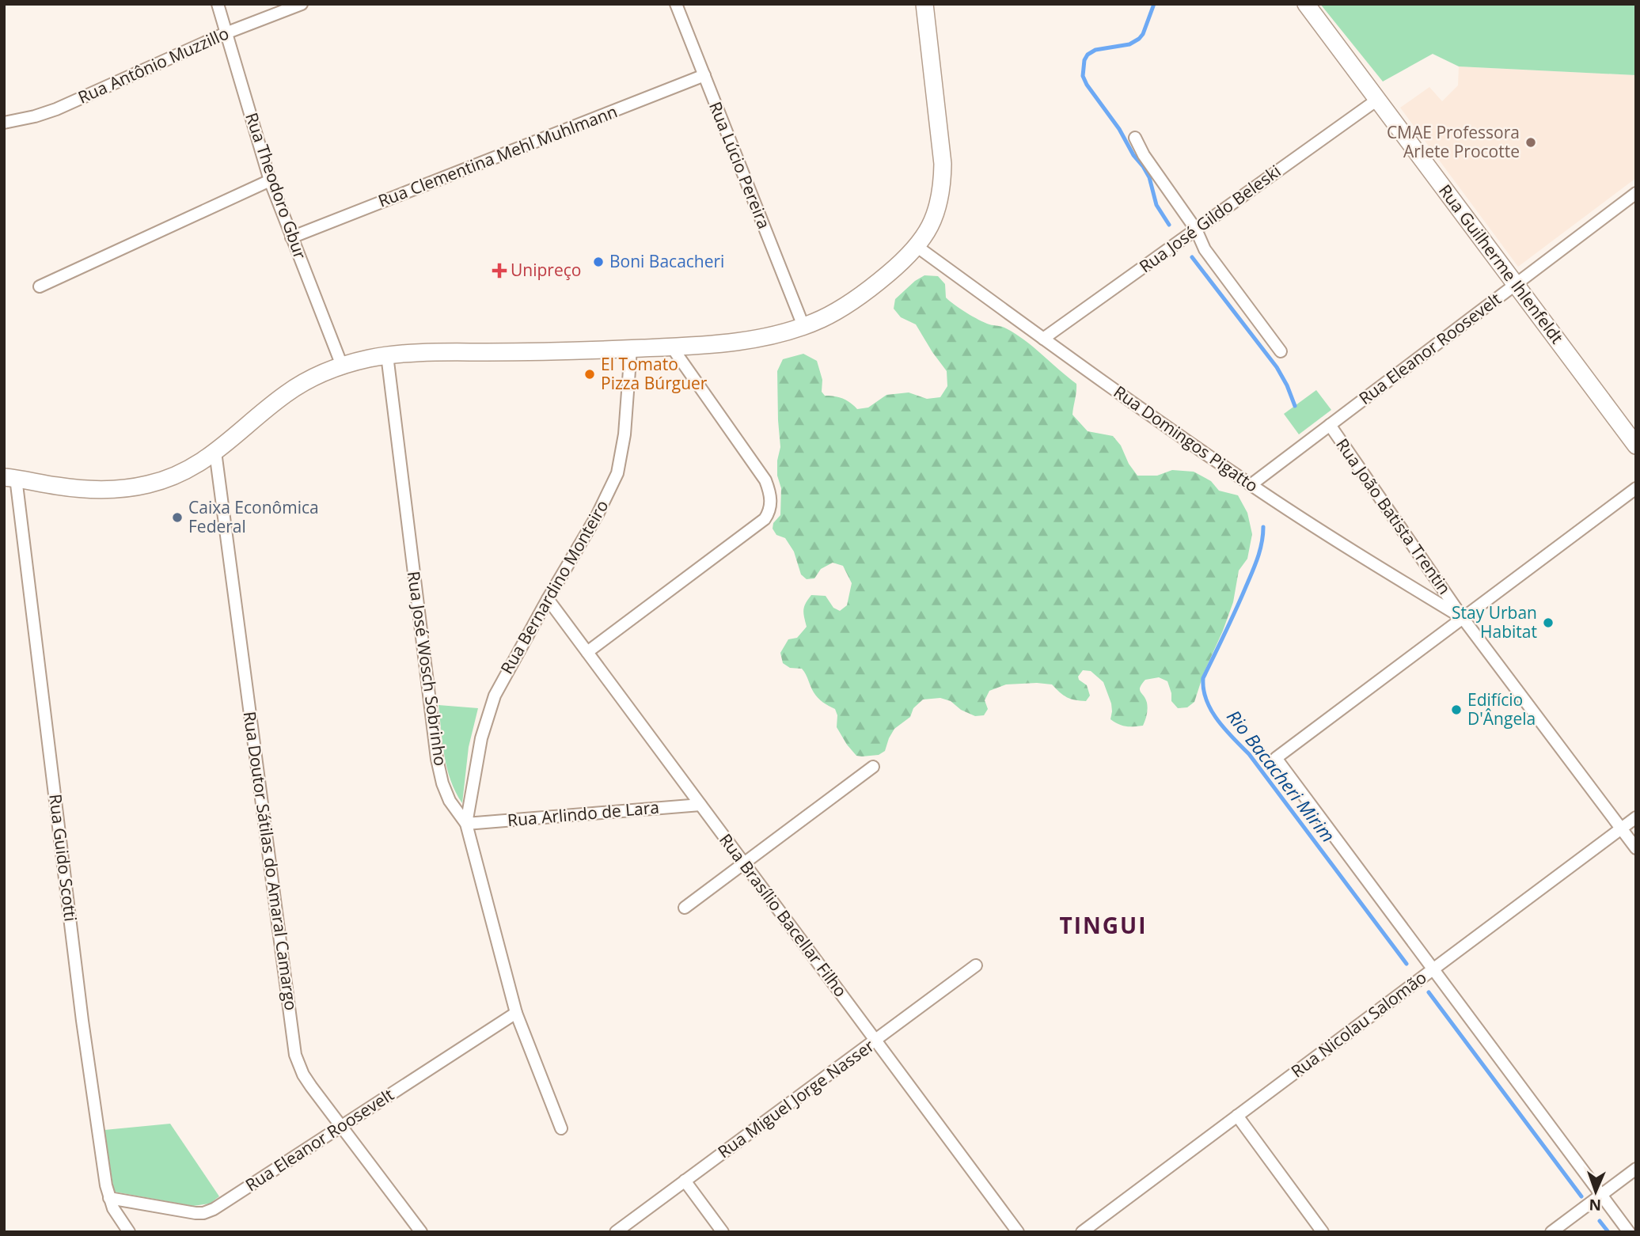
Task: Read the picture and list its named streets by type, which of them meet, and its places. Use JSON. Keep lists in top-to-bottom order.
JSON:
{
  "streets": {
    "main road": ["Rua Guilherme Ihlenfeldt"],
    "street": [
      "Rua Antônio Muzzillo",
      "Rua Clementina Mehl Muhlmann",
      "Rua Lúcio Pereira",
      "Rua Theodoro Gbur",
      "Rua José Gildo Beleski",
      "Rua Eleanor Roosevelt",
      "Rua Domingos Pigatto",
      "Rua João Batista Trentin",
      "Rua Bernardino Monteiro",
      "Rua José Wosch Sobrinho",
      "Rua Arlindo de Lara",
      "Rua Guido Scotti",
      "Rua Doutor Sátilas do Amaral Camargo",
      "Rua Brasílio Bacellar Filho",
      "Rua Nicolau Salomão",
      "Rua Miguel Jorge Nasser"
    ]
  },
  "crossings": [
    ["Rua Antônio Muzzillo", "Rua Theodoro Gbur"],
    ["Rua Clementina Mehl Muhlmann", "Rua Lúcio Pereira"],
    ["Rua Clementina Mehl Muhlmann", "Rua Theodoro Gbur"],
    ["Rua José Gildo Beleski", "Rua Guilherme Ihlenfeldt"],
    ["Rua José Gildo Beleski", "Rua Domingos Pigatto"],
    ["Rua Guilherme Ihlenfeldt", "Rua Eleanor Roosevelt"],
    ["Rua Eleanor Roosevelt", "Rua Domingos Pigatto"],
    ["Rua Eleanor Roosevelt", "Rua João Batista Trentin"],
    ["Rua Eleanor Roosevelt", "Rua José Wosch Sobrinho"],
    ["Rua Eleanor Roosevelt", "Rua Guido Scotti"],
    ["Rua Eleanor Roosevelt", "Rua Doutor Sátilas do Amaral Camargo"],
    ["Rua Domingos Pigatto", "Rua João Batista Trentin"],
    ["Rua João Batista Trentin", "Rua Nicolau Salomão"],
    ["Rua Bernardino Monteiro", "Rua José Wosch Sobrinho"],
    ["Rua Bernardino Monteiro", "Rua Arlindo de Lara"],
    ["Rua Bernardino Monteiro", "Rua Brasílio Bacellar Filho"],
    ["Rua José Wosch Sobrinho", "Rua Arlindo de Lara"],
    ["Rua Arlindo de Lara", "Rua Brasílio Bacellar Filho"],
    ["Rua Brasílio Bacellar Filho", "Rua Miguel Jorge Nasser"]
  ],
  "districts": ["TINGUI"],
  "water": ["Rio Bacacheri Mirim"],
  "places": {
    "other": [
      "CMAE Professora Arlete Procotte",
      "Boni Bacacheri",
      "El Tomato Pizza Búrguer",
      "Caixa Econômica Federal",
      "Stay Urban Habitat",
      "Edifício D'Ângela"
    ],
    "health": ["Unipreço"]
  },
  "north": "bottom"
}
